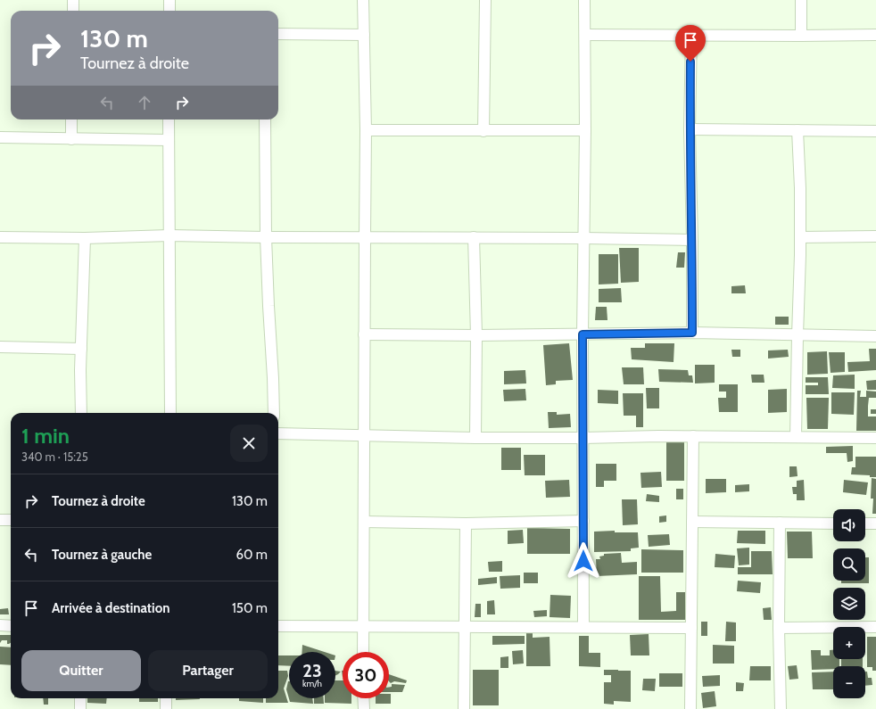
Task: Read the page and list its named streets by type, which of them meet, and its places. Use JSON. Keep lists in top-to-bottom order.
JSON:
{
  "page": {
    "turn": ["130 m", "Tournez à droite"],
    "heading": ["1 min", "340 m · 15:25"],
    "list": [
      {
        "name": "Tournez à droite",
        "value": "130 m"
      },
      {
        "name": "Tournez à gauche",
        "value": "60 m"
      },
      {
        "name": "Arrivée à destination",
        "value": "150 m"
      }
    ],
    "map_buttons": ["+", "−"],
    "buttons": ["Quitter", "Partager"],
    "speed": "23 km/h",
    "limit": "30"
  }
}
